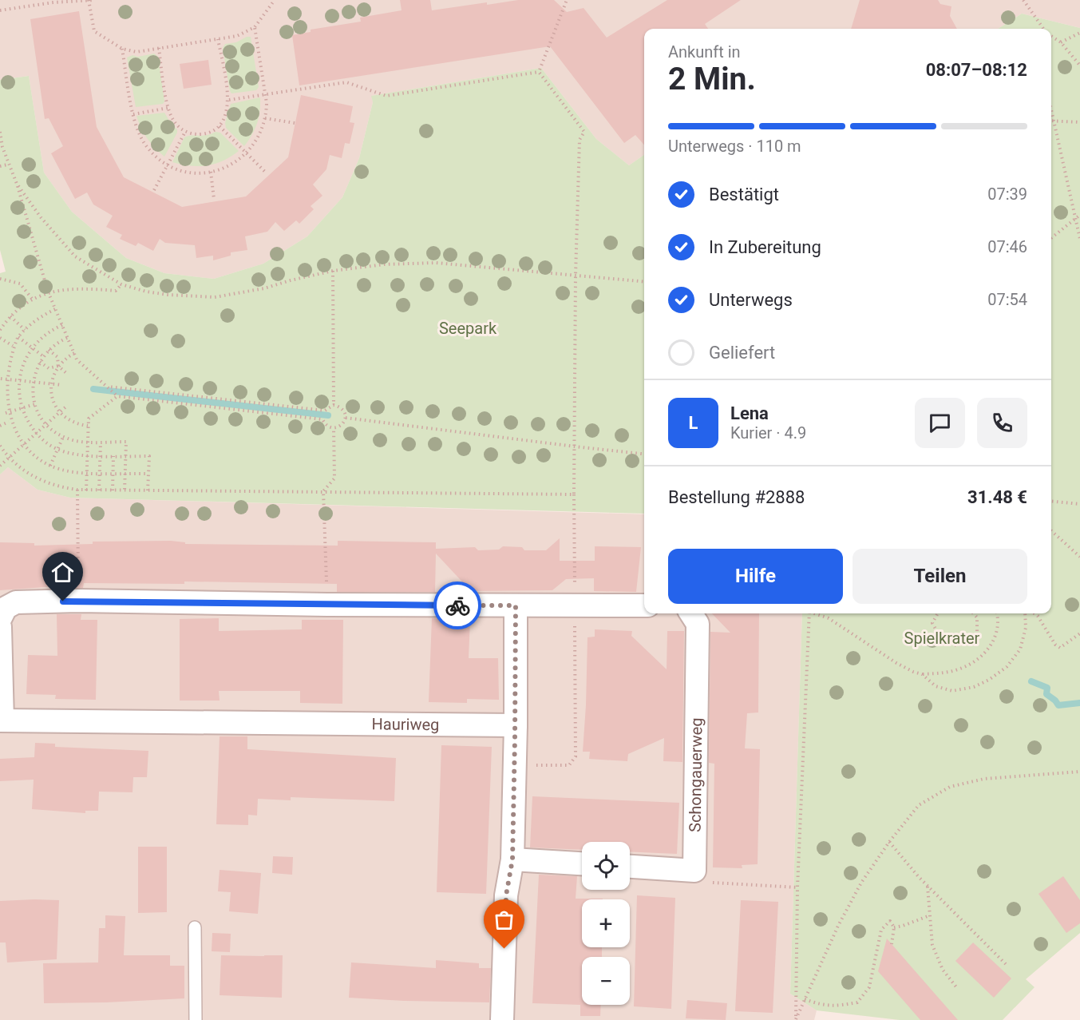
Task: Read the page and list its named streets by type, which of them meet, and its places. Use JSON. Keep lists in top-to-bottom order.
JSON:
{
  "streets": {
    "street": ["Hauriweg", "Schongauerweg"]
  },
  "parks": ["Seepark", "Spielkrater"],
  "page": {
    "heading": ["2 Min.", "Ankunft in", "08:07–08:12"],
    "panel": [
      "Lena",
      "Kurier · 4.9",
      "Bestellung #2888",
      "31.48 €"
    ],
    "bar": "Unterwegs · 110 m",
    "list": [
      ["Bestätigt", "07:39"],
      ["In Zubereitung", "07:46"],
      ["Unterwegs", "07:54"],
      "Geliefert"
    ],
    "round": "L",
    "buttons": ["Hilfe", "Teilen"],
    "map_buttons": ["+", "−"]
  }
}
